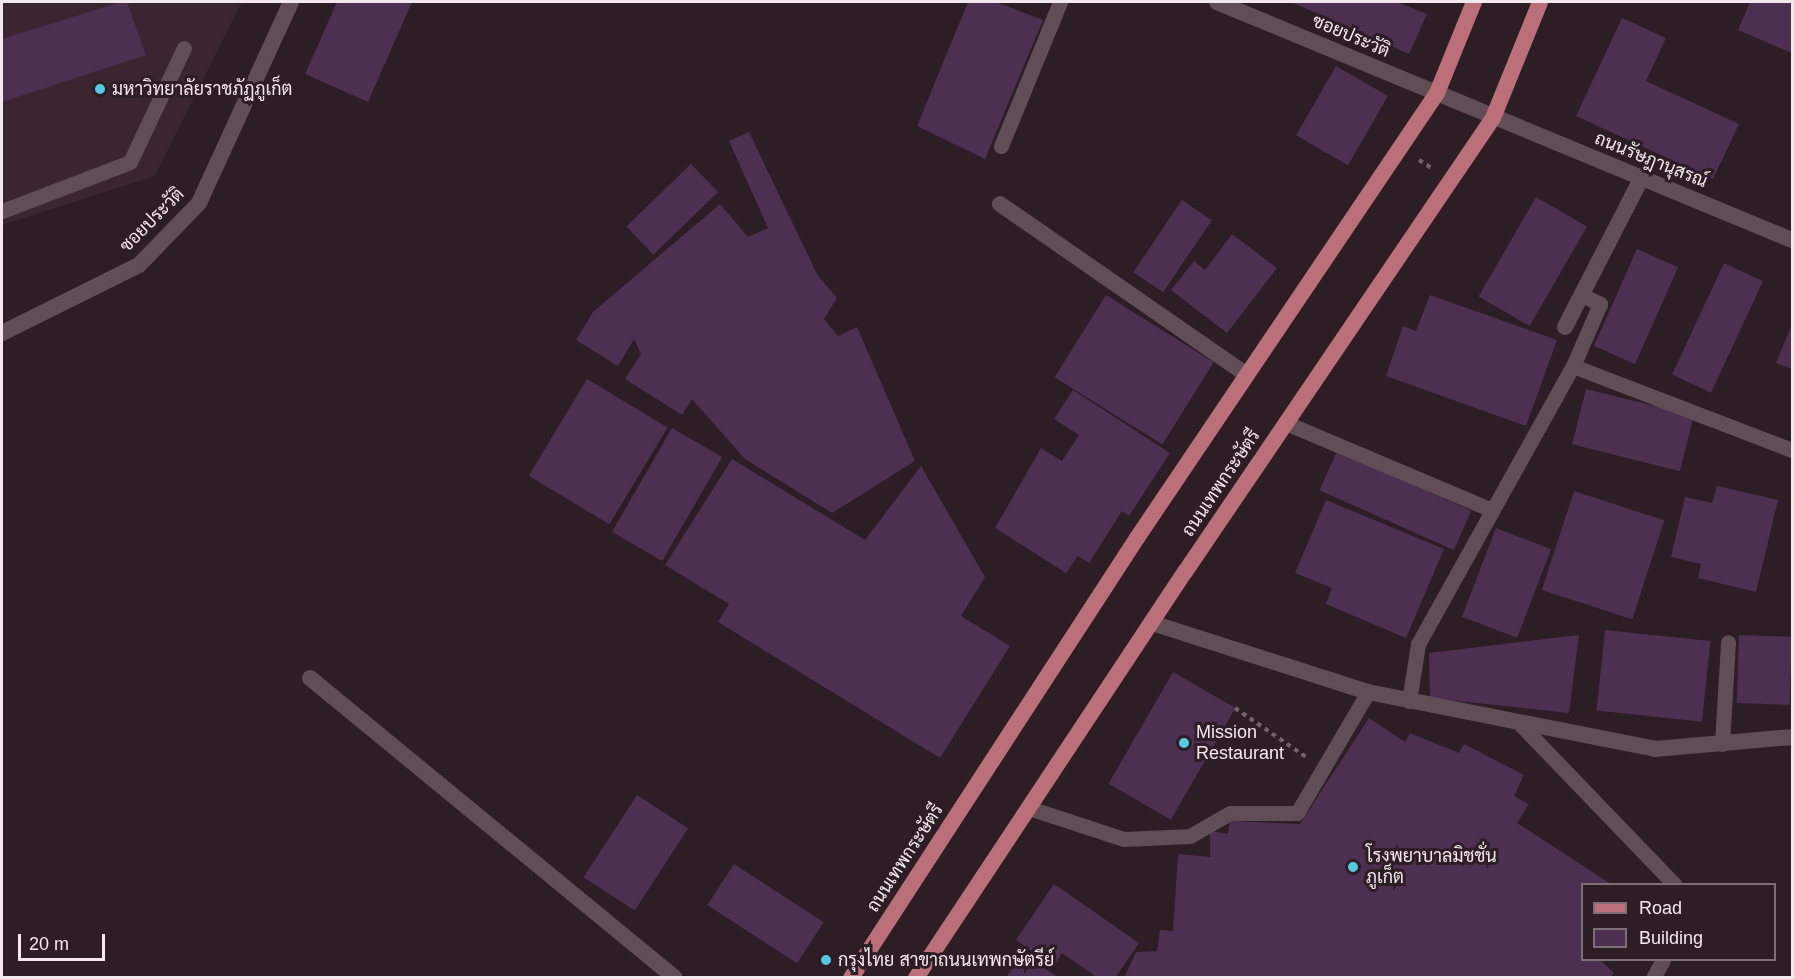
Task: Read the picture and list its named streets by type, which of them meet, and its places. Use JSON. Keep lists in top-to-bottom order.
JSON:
{
  "streets": {
    "main road": ["ถนนเทพกระษัตรี"],
    "street": ["ซอยประวัติ", "ถนนรัษฎานุสรณ์"]
  },
  "crossings": [
    ["ซอยประวัติ", "ถนนรัษฎานุสรณ์"],
    ["ซอยประวัติ", "ถนนเทพกระษัตรี"],
    ["ถนนรัษฎานุสรณ์", "ถนนเทพกระษัตรี"]
  ],
  "places": [
    "มหาวิทยาลัยราชภัฏภูเก็ต",
    "Mission Restaurant",
    "โรงพยาบาลมิชชั่น ภูเก็ต",
    "กรุงไทย สาขาถนนเทพกษัตรีย์"
  ],
  "legend": ["Road", "Building"],
  "scale_bar": "20 m"
}
